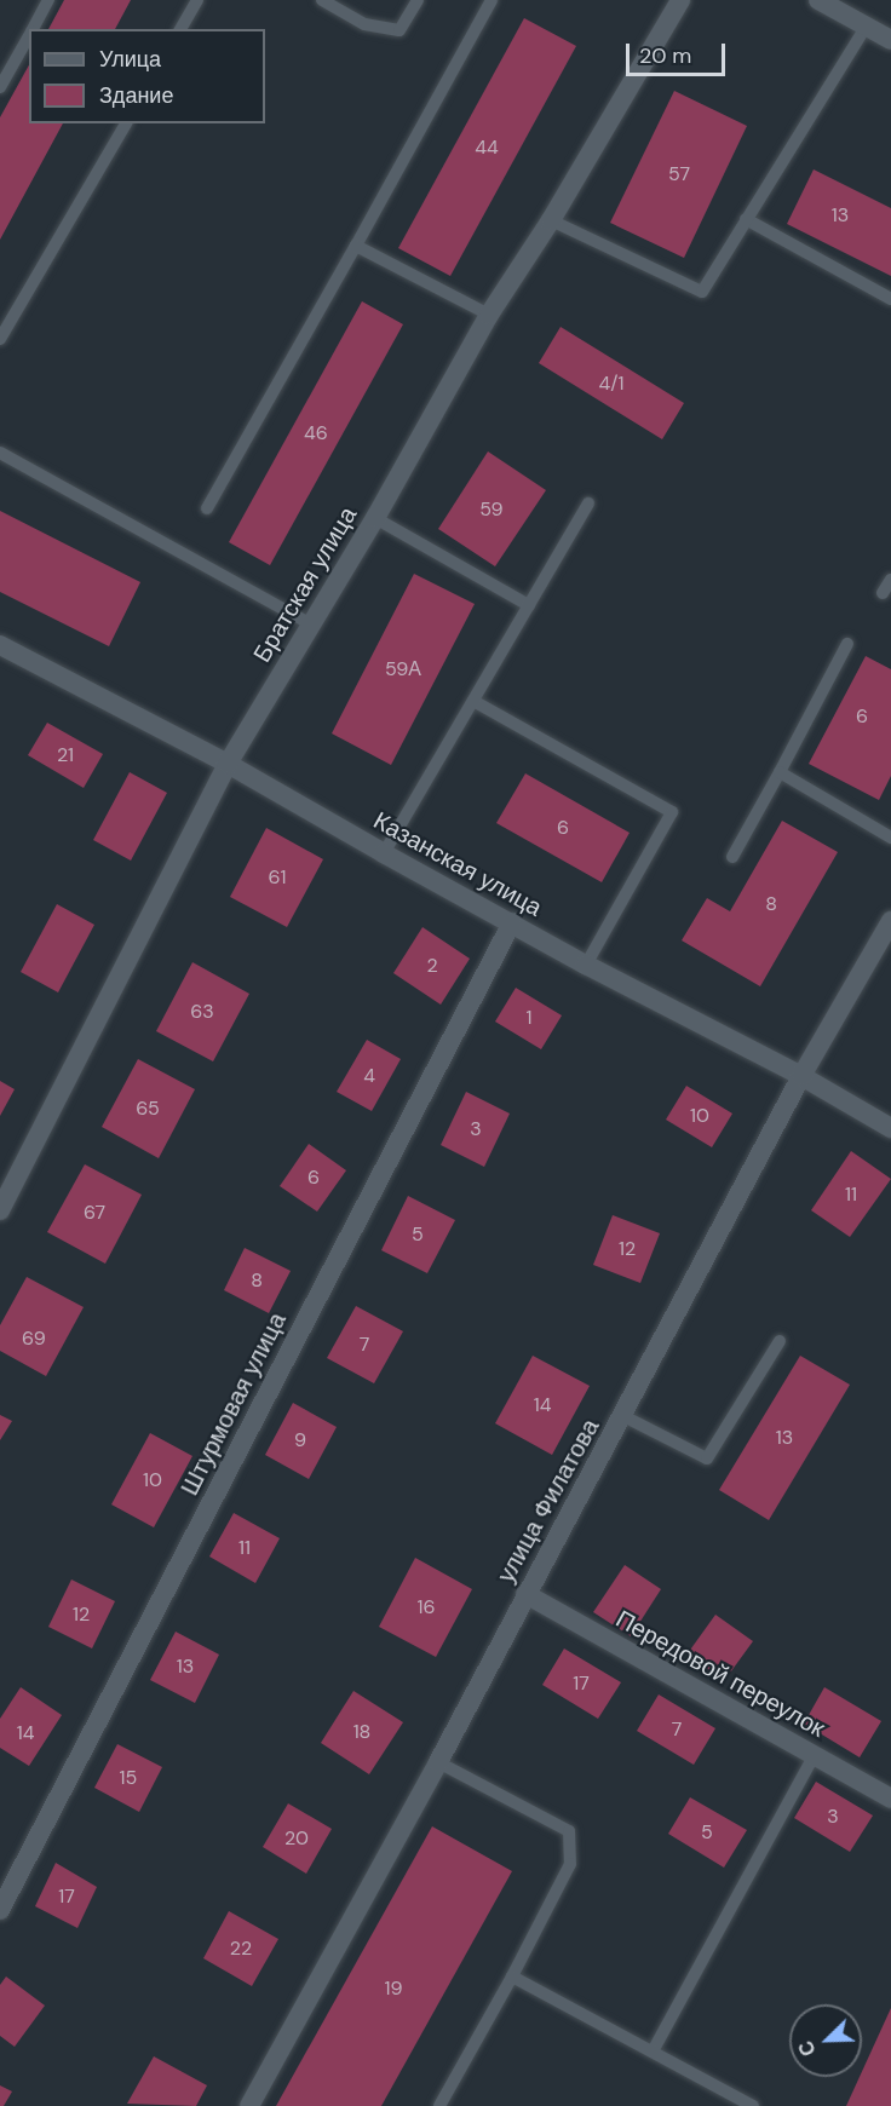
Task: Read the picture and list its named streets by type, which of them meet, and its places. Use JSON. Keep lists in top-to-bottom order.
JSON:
{
  "streets": {
    "street": [
      "Братская улица",
      "Казанская улица",
      "Штурмовая улица",
      "улица Филатова",
      "Передовой переулок"
    ]
  },
  "crossings": [
    ["Братская улица", "Казанская улица"],
    ["Казанская улица", "Штурмовая улица"],
    ["Казанская улица", "улица Филатова"],
    ["улица Филатова", "Передовой переулок"]
  ],
  "house_numbers": [
    "44",
    "57",
    "13",
    "4/1",
    "46",
    "59",
    "59А",
    "6",
    "21",
    "6",
    "61",
    "8",
    "2",
    "63",
    "1",
    "4",
    "65",
    "10",
    "3",
    "6",
    "11",
    "67",
    "5",
    "12",
    "8",
    "69",
    "7",
    "14",
    "13",
    "9",
    "10",
    "11",
    "16",
    "12",
    "13",
    "17",
    "7",
    "18",
    "14",
    "15",
    "3",
    "5",
    "20",
    "17",
    "22",
    "19"
  ],
  "legend": ["Улица", "Здание"],
  "scale_bar": "20 m",
  "north": "bottom left"
}
